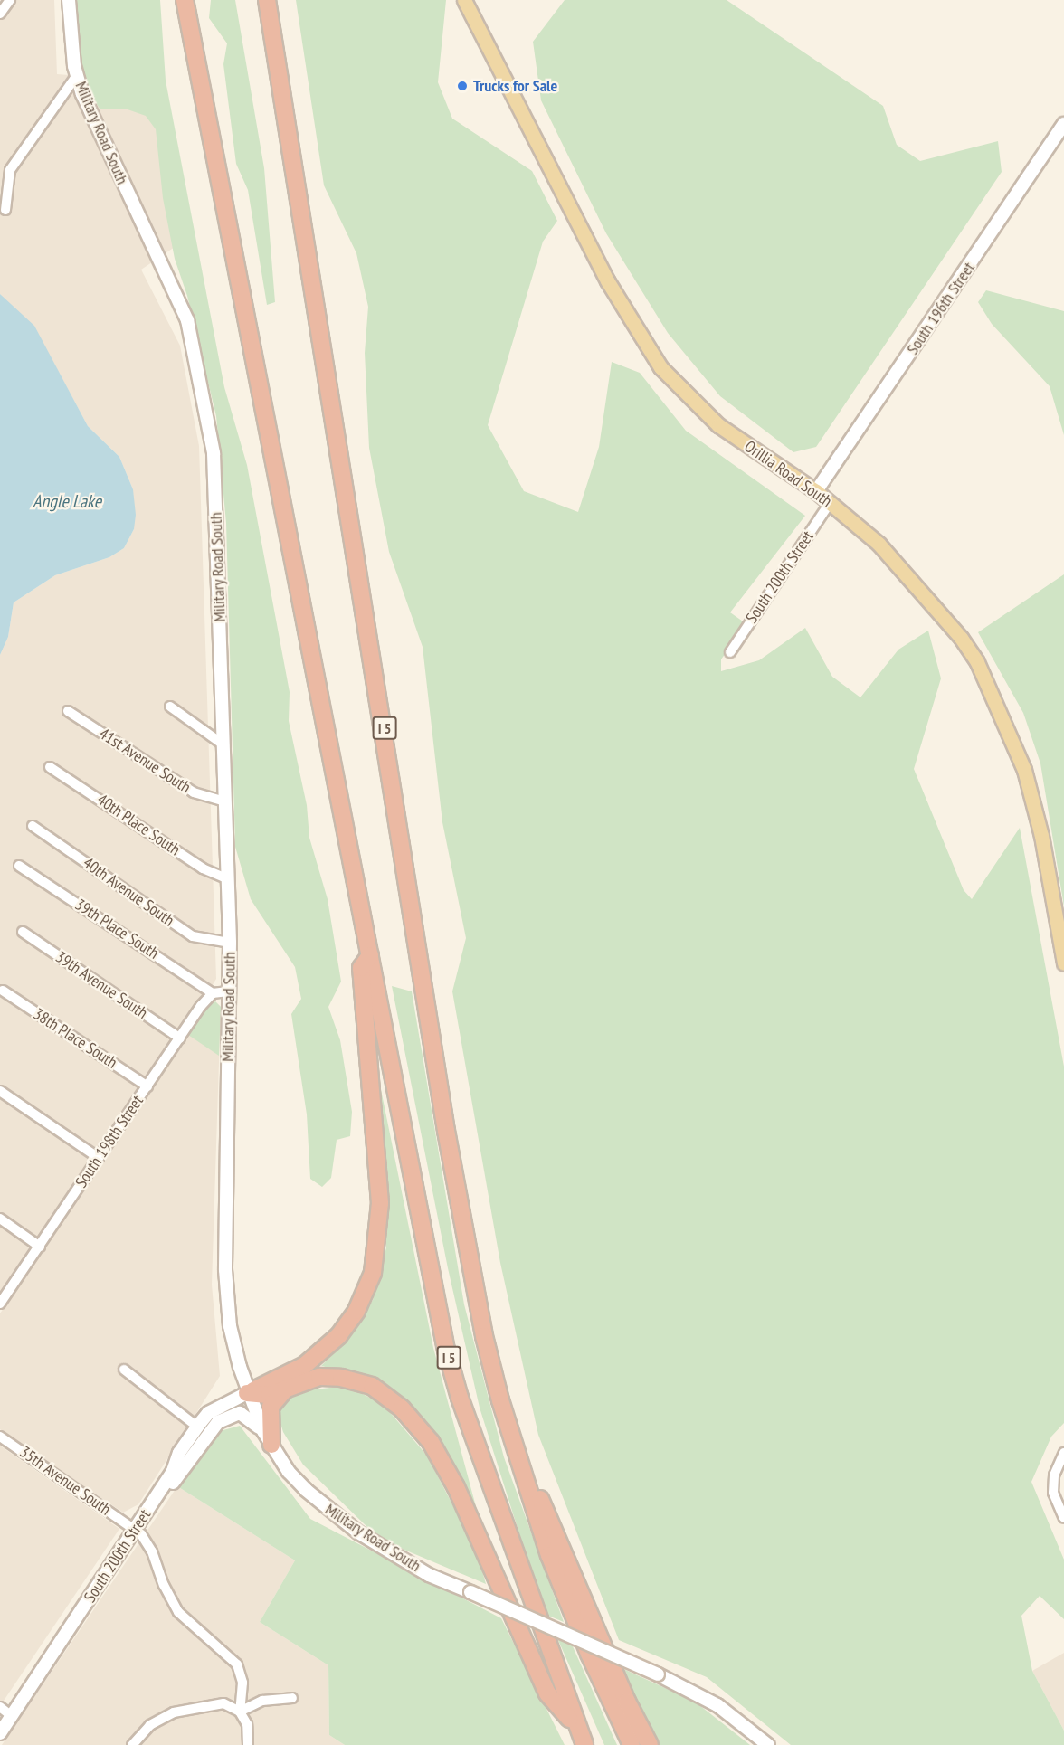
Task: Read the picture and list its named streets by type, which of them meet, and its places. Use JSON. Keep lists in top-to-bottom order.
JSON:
{
  "streets": {
    "highway": ["I 5"],
    "main road": [
      "Military Road South",
      "South 196th Street",
      "Orillia Road South",
      "South 200th Street"
    ],
    "street": [
      "41st Avenue South",
      "40th Place South",
      "40th Avenue South",
      "39th Place South",
      "39th Avenue South",
      "38th Place South",
      "South 198th Street",
      "35th Avenue South"
    ]
  },
  "crossings": [
    ["Military Road South", "South 200th Street"],
    ["Military Road South", "41st Avenue South"],
    ["Military Road South", "40th Place South"],
    ["Military Road South", "40th Avenue South"],
    ["South 196th Street", "Orillia Road South"],
    ["Orillia Road South", "South 200th Street"],
    ["South 200th Street", "35th Avenue South"],
    ["39th Place South", "South 198th Street"],
    ["39th Avenue South", "South 198th Street"],
    ["38th Place South", "South 198th Street"]
  ],
  "water": ["Angle Lake"],
  "places": ["Trucks for Sale"]
}
